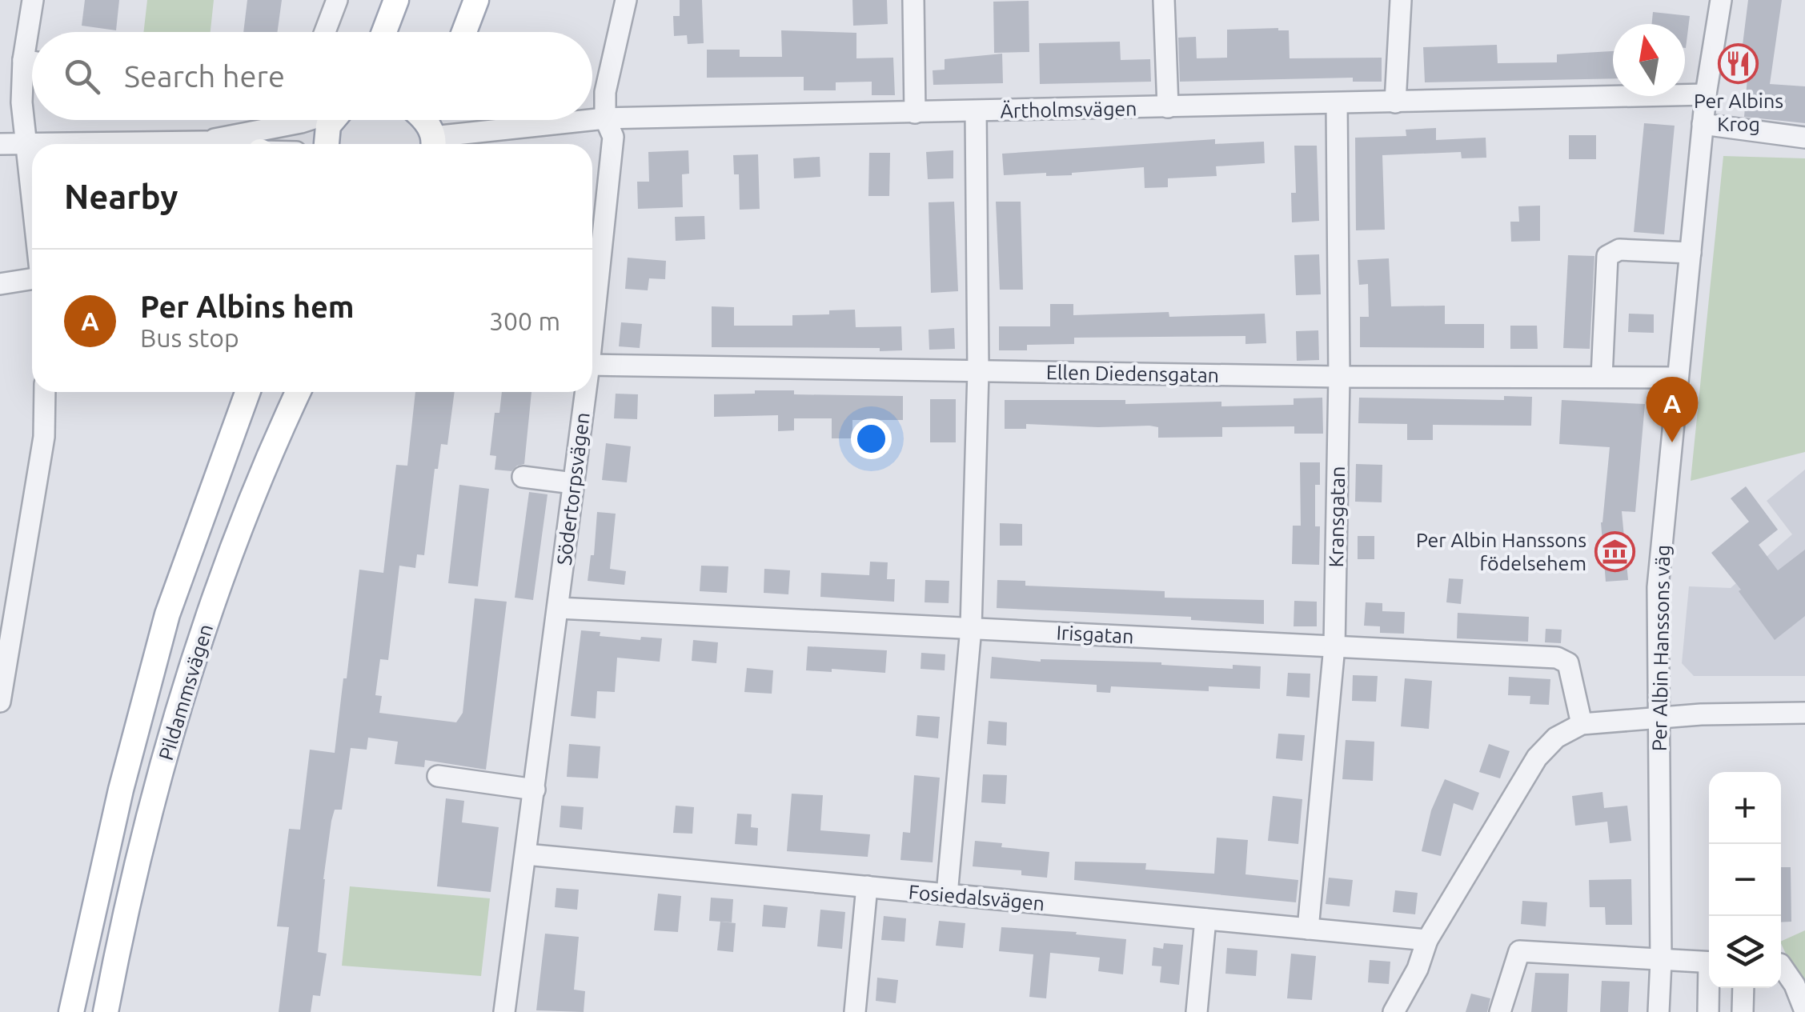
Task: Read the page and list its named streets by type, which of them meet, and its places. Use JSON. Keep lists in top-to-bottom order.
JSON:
{
  "streets": {
    "main road": ["Pildammsvägen"],
    "street": [
      "Ärtholmsvägen",
      "Ellen Diedensgatan",
      "Södertorpsvägen",
      "Kransgatan",
      "Irisgatan",
      "Per Albin Hanssons väg",
      "Fosiedalsvägen"
    ]
  },
  "crossings": [
    ["Ärtholmsvägen", "Södertorpsvägen"],
    ["Ärtholmsvägen", "Kransgatan"],
    ["Ärtholmsvägen", "Per Albin Hanssons väg"],
    ["Ellen Diedensgatan", "Kransgatan"],
    ["Ellen Diedensgatan", "Per Albin Hanssons väg"],
    ["Södertorpsvägen", "Irisgatan"],
    ["Södertorpsvägen", "Fosiedalsvägen"],
    ["Kransgatan", "Irisgatan"],
    ["Kransgatan", "Fosiedalsvägen"]
  ],
  "places": {
    "restaurant": ["Per Albins Krog"],
    "museum": ["Per Albin Hanssons födelsehem"]
  },
  "north": "top",
  "page": {
    "search": "Search here",
    "heading": "Nearby",
    "list": [
      {
        "mark": "A",
        "name": "Per Albins hem",
        "note": "Bus stop",
        "value": "300 m"
      }
    ],
    "pins": "A",
    "map_buttons": ["+", "−"]
  }
}
